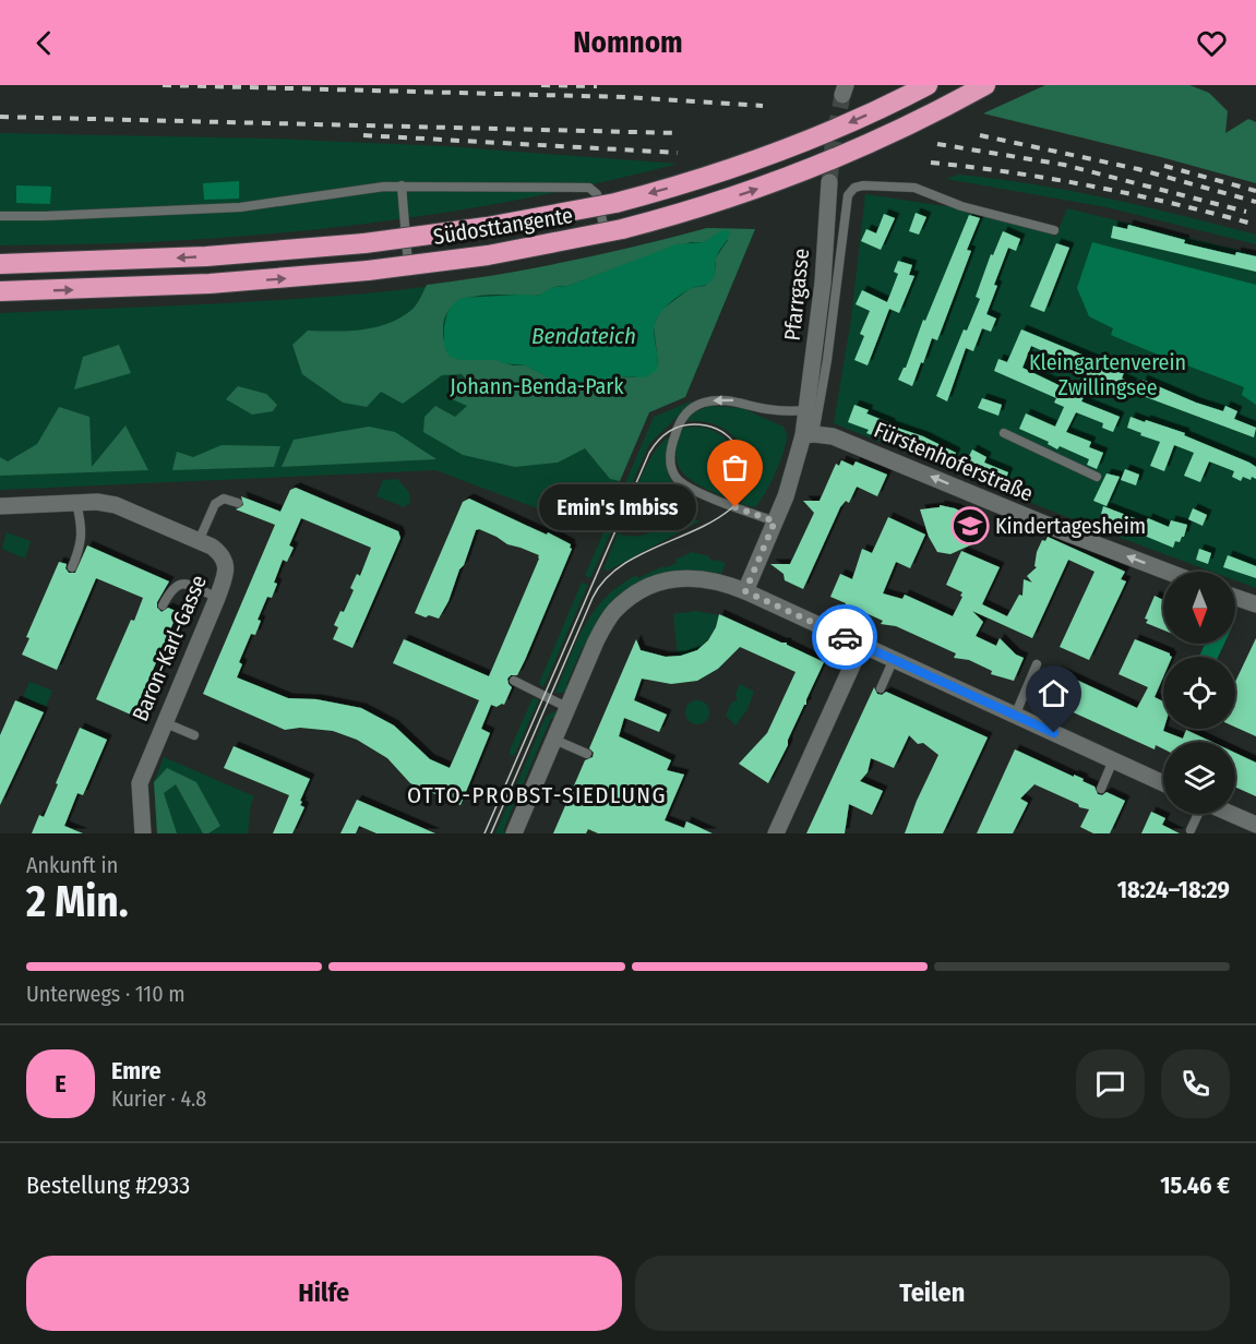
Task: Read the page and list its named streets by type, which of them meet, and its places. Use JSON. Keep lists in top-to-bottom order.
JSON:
{
  "streets": {
    "highway": ["Südosttangente"],
    "street": ["Pfarrgasse", "Fürstenhoferstraße", "Baron-Karl-Gasse"]
  },
  "crossings": [
    ["Pfarrgasse", "Fürstenhoferstraße"]
  ],
  "one_way": ["Fürstenhoferstraße"],
  "districts": ["OTTO-PROBST-SIEDLUNG"],
  "water": ["Bendateich"],
  "parks": ["Kleingartenverein Zwillingsee", "Johann-Benda-Park"],
  "places": {
    "other": ["Emin's Imbiss"],
    "school or university": ["Kindertagesheim"]
  },
  "north": "bottom",
  "page": {
    "header": "Nomnom",
    "bubble": "Emin's Imbiss",
    "heading": ["2 Min.", "Ankunft in", "18:24–18:29"],
    "panel": [
      "Emre",
      "Kurier · 4.8",
      "Bestellung #2933",
      "15.46 €"
    ],
    "bar": "Unterwegs · 110 m",
    "round": "E",
    "buttons": ["Hilfe", "Teilen"]
  }
}
